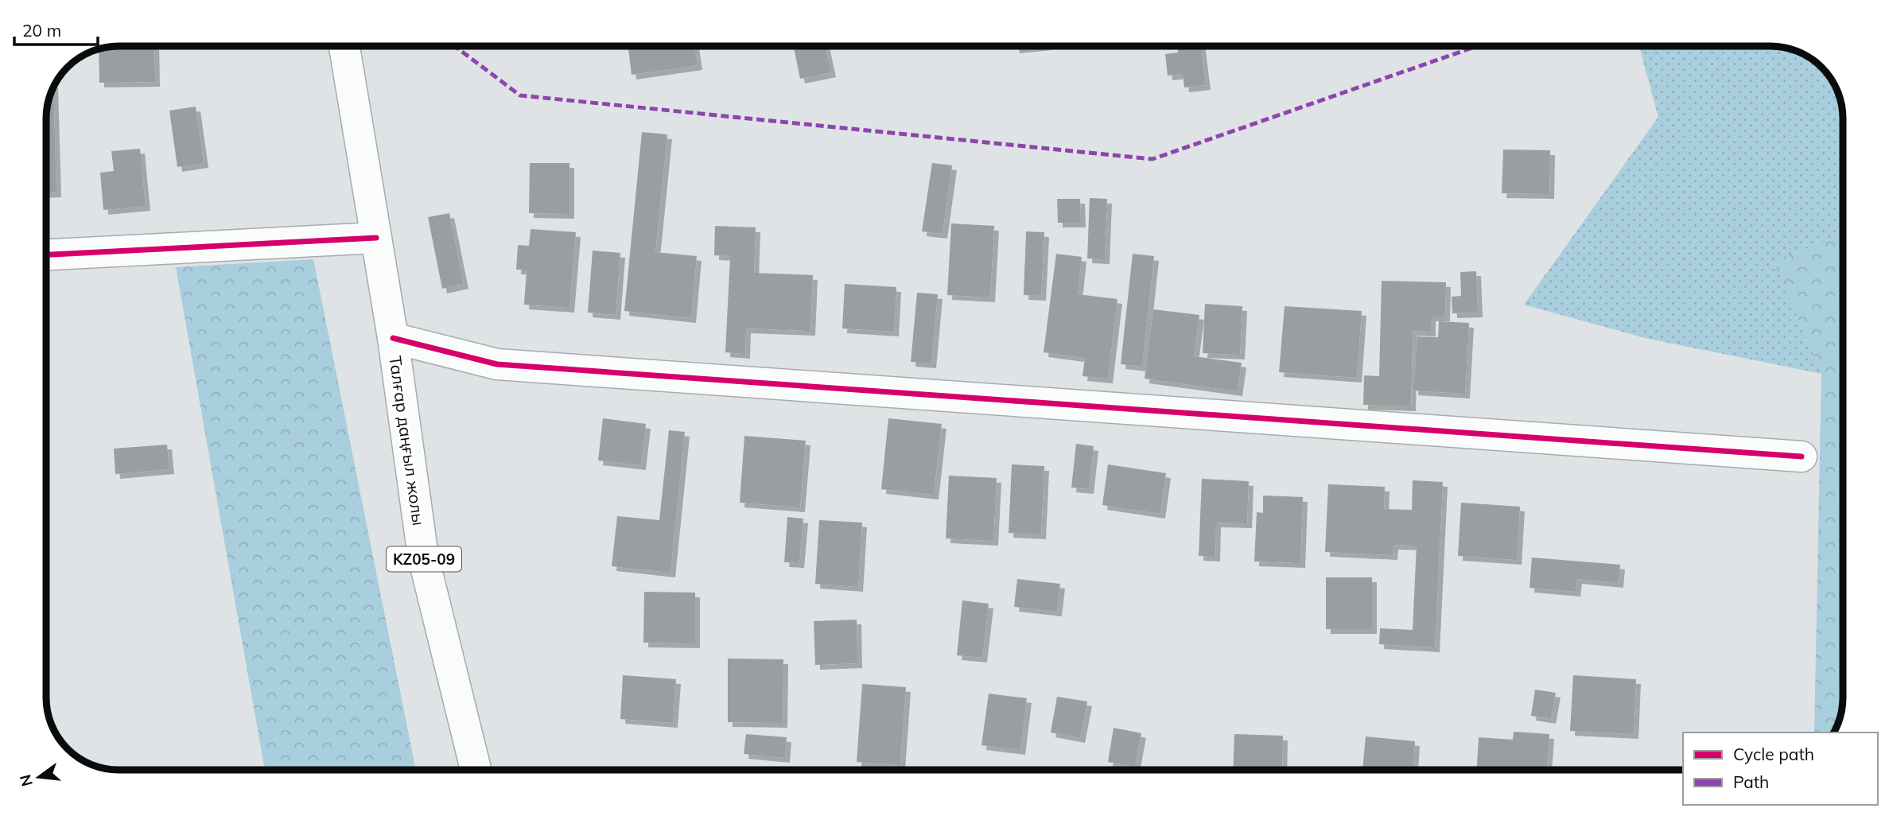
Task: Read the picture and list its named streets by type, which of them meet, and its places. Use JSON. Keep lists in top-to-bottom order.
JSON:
{
  "streets": {
    "street": ["Талғар даңғыл жолы", "KZ05-09"]
  },
  "legend": ["Cycle path", "Path"],
  "scale_bar": "20 m",
  "north": "left"
}
